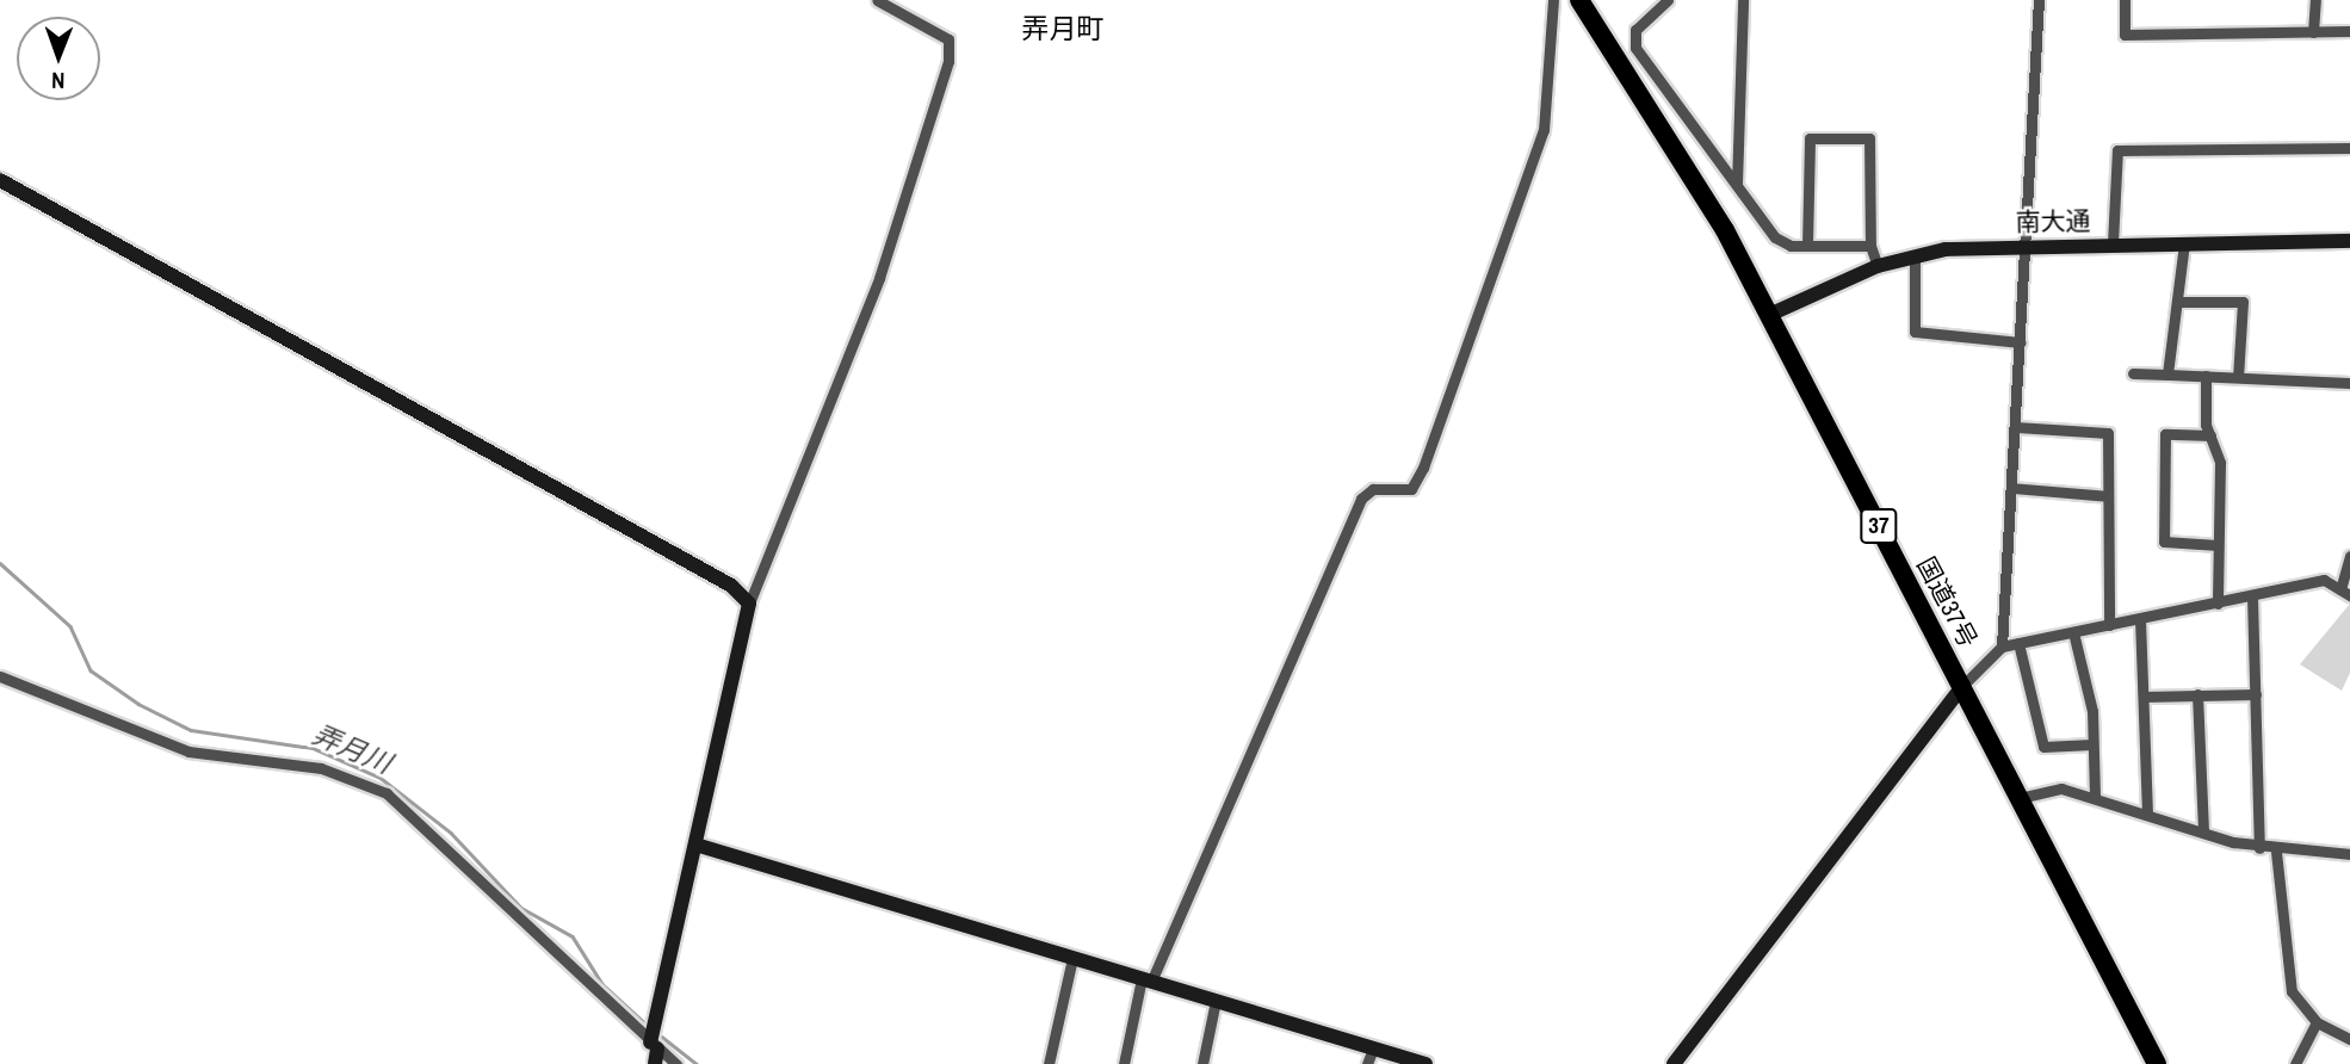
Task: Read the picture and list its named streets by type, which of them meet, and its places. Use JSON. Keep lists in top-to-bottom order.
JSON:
{
  "streets": {
    "highway": ["37", "国道37号"],
    "street": ["南大通"]
  },
  "crossings": [
    ["南大通", "国道37号"]
  ],
  "districts": ["弄月町"],
  "water": ["弄月川"],
  "north": "bottom"
}
